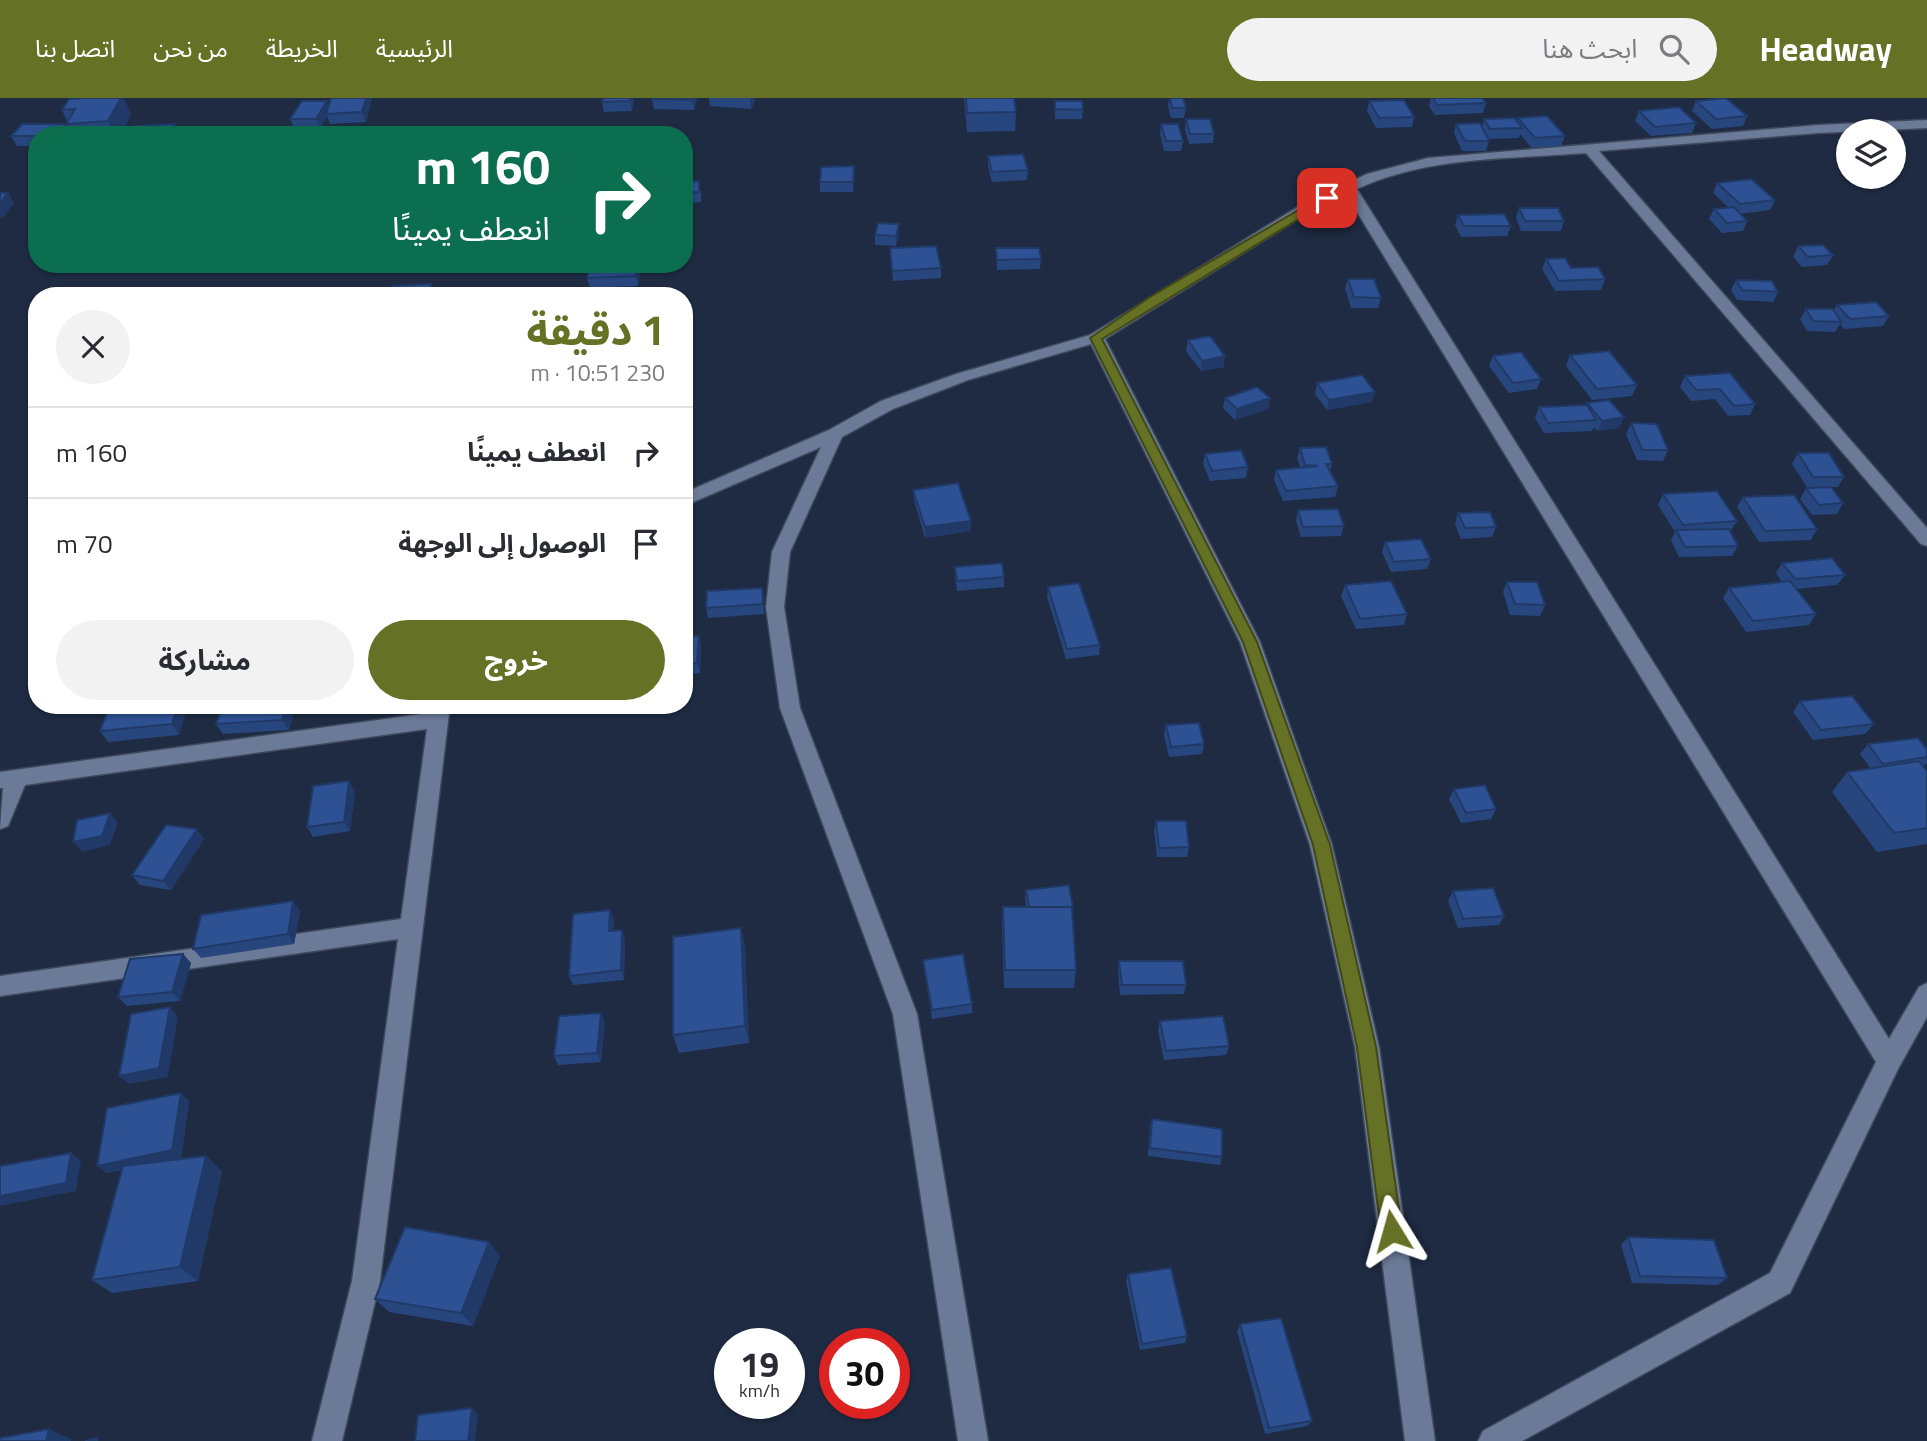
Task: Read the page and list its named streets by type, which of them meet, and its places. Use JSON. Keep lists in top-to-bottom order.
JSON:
{
  "page": {
    "header": "Headway",
    "search": "ابحث هنا",
    "nav": [
      "الرئيسية",
      "الخريطة",
      "من نحن",
      "اتصل بنا"
    ],
    "turn": ["160 m", "انعطف يمينًا"],
    "heading": ["1 دقيقة", "230 m · 10:51"],
    "list": [
      {
        "name": "انعطف يمينًا",
        "value": "160 m"
      },
      {
        "name": "الوصول إلى الوجهة",
        "value": "70 m"
      }
    ],
    "buttons": ["خروج", "مشاركة"],
    "speed": "19 km/h",
    "limit": "30"
  }
}
